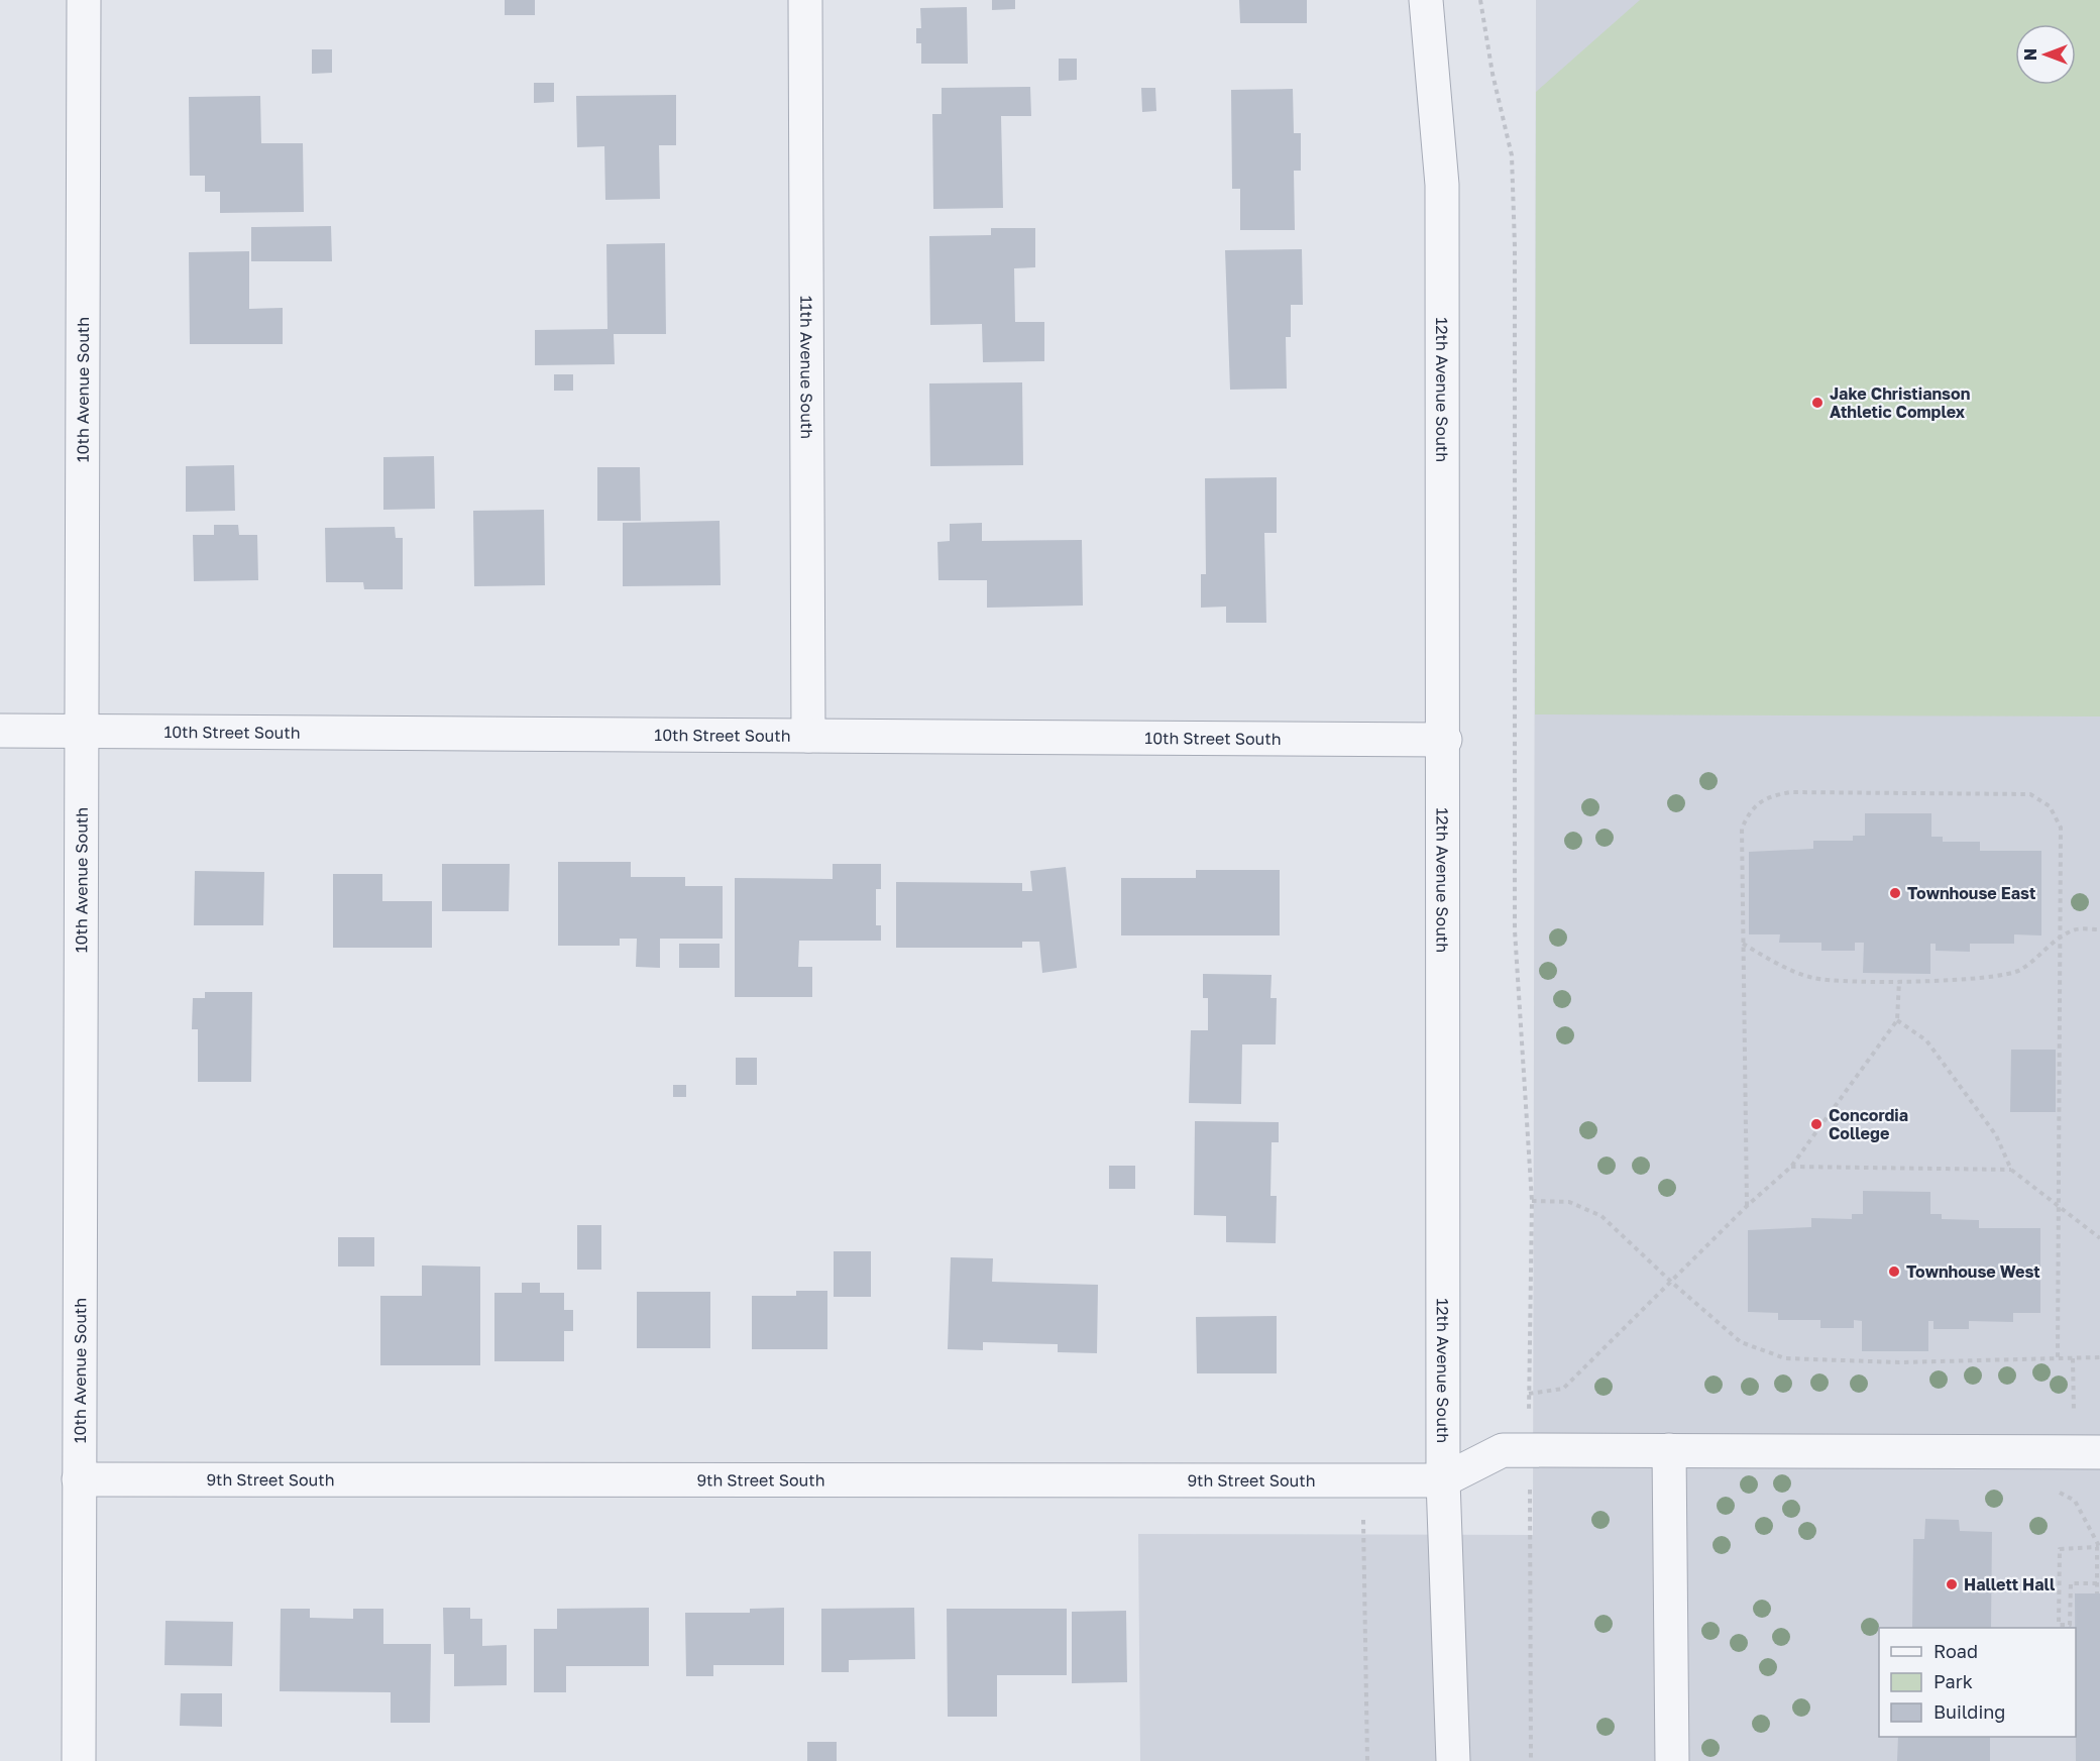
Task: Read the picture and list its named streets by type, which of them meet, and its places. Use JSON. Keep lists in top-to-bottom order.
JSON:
{
  "streets": {
    "street": [
      "11th Avenue South",
      "12th Avenue South",
      "10th Avenue South",
      "10th Street South",
      "9th Street South"
    ]
  },
  "crossings": [
    ["11th Avenue South", "10th Street South"],
    ["12th Avenue South", "10th Street South"],
    ["12th Avenue South", "9th Street South"],
    ["10th Avenue South", "10th Street South"],
    ["10th Avenue South", "9th Street South"]
  ],
  "places": [
    "Jake Christianson Athletic Complex",
    "Townhouse East",
    "Concordia College",
    "Townhouse West",
    "Hallett Hall"
  ],
  "legend": ["Road", "Park", "Building"],
  "north": "left"
}
